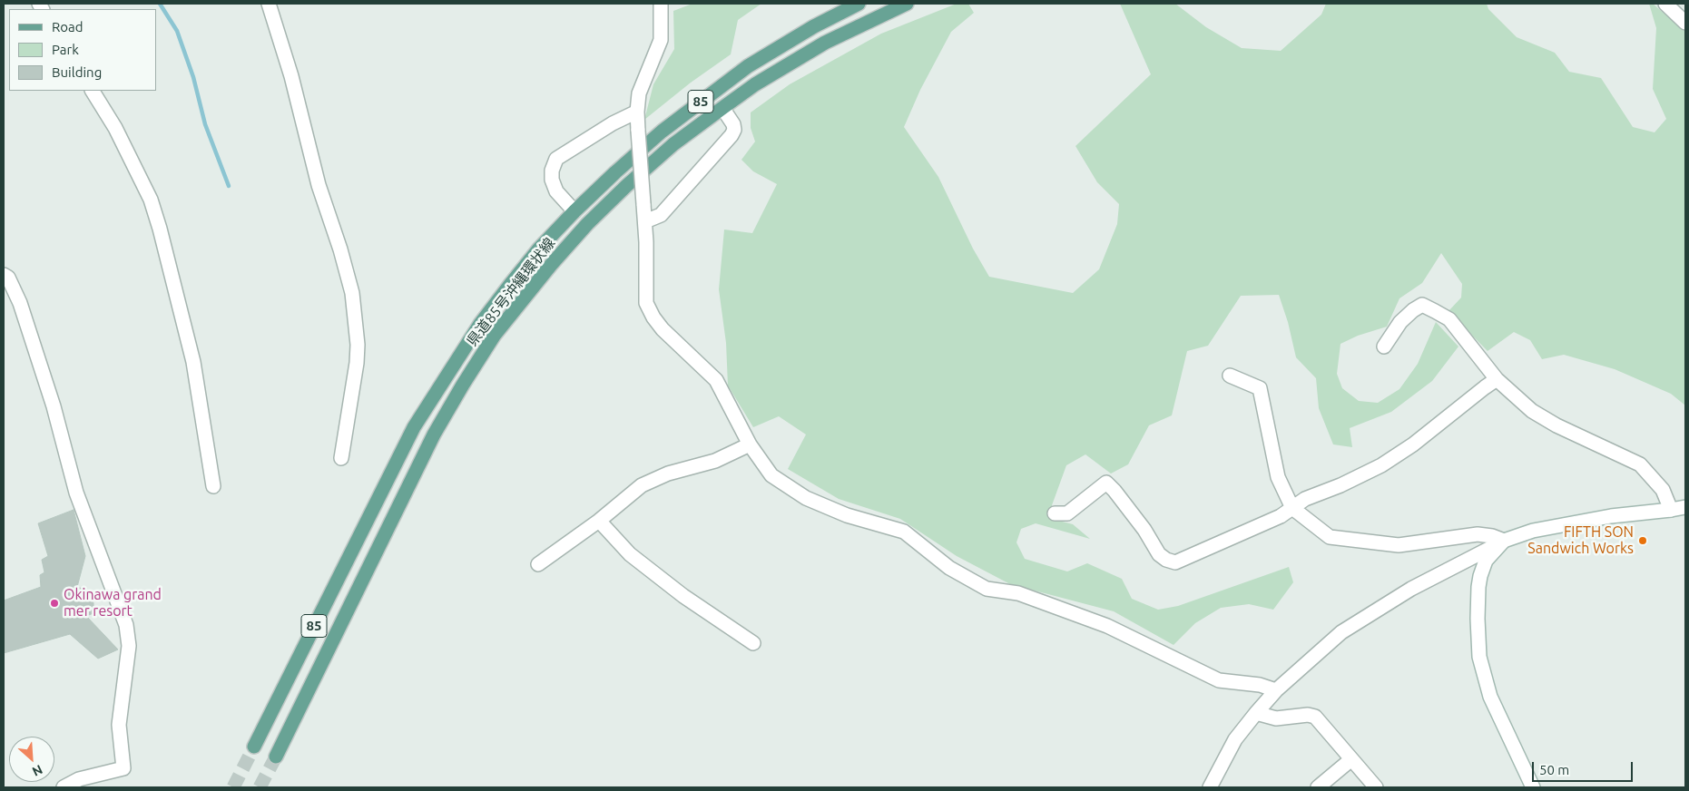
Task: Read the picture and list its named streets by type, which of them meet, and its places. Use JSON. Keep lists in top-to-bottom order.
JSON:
{
  "streets": {
    "main road": ["85", "県道85号沖縄環状線"]
  },
  "places": ["FIFTH SON Sandwich Works", "Okinawa grand mer resort"],
  "legend": ["Road", "Park", "Building"],
  "scale_bar": "50 m",
  "north": "bottom right"
}
